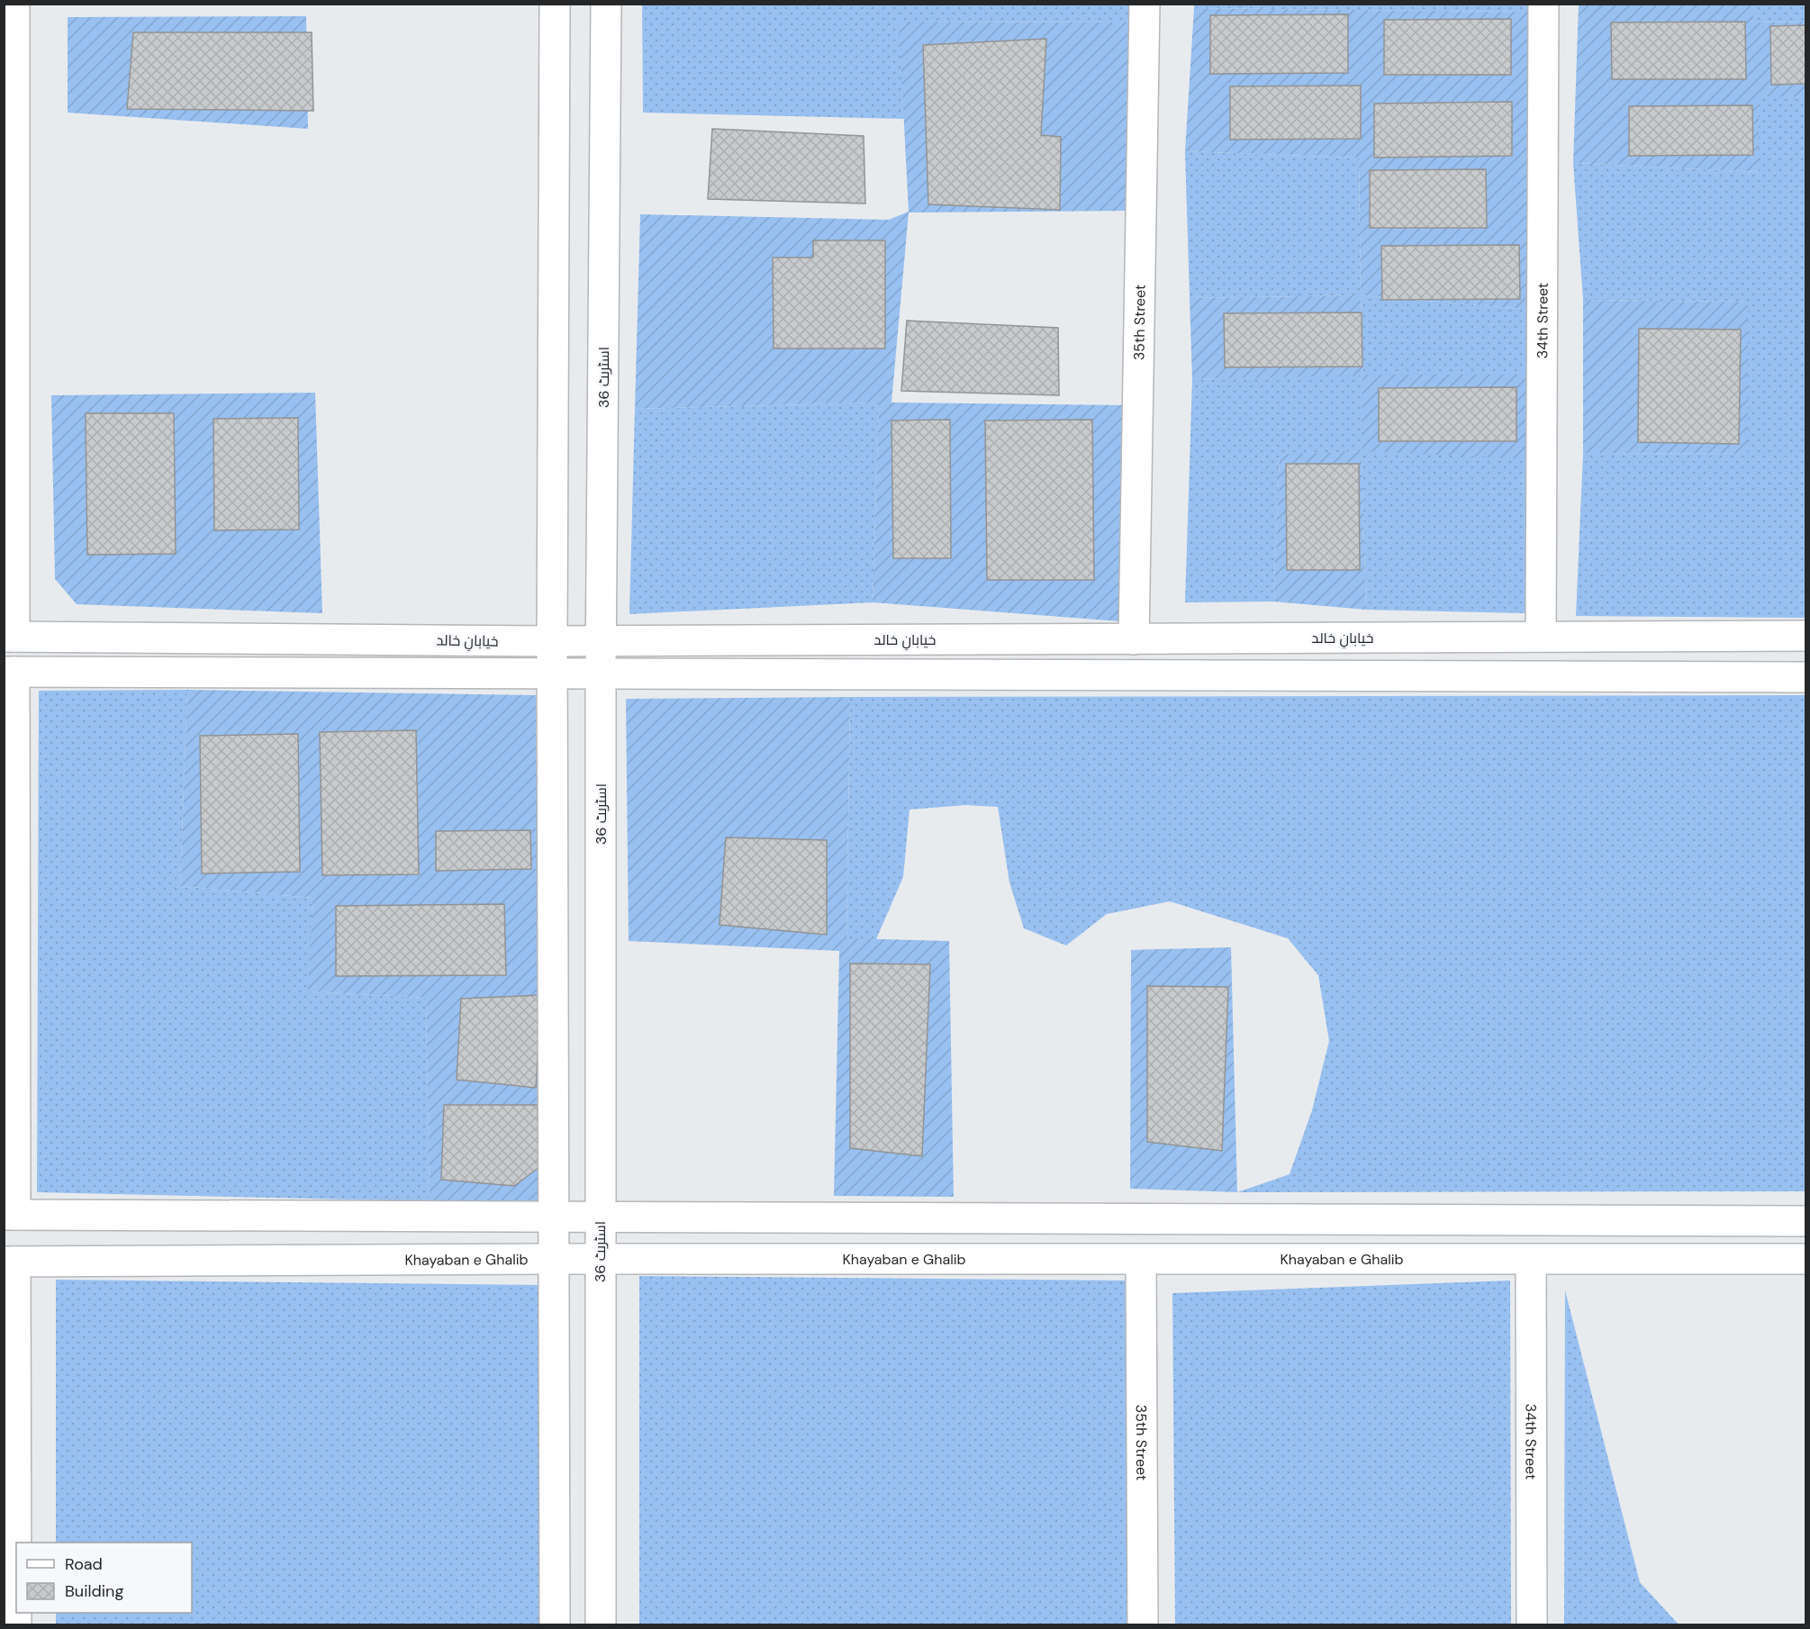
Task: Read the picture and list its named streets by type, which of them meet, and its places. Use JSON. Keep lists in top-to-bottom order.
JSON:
{
  "streets": {
    "street": [
      "34th Street",
      "35th Street",
      "اسٹریٹ 36",
      "خیابانِ خالد",
      "Khayaban e Ghalib"
    ]
  },
  "crossings": [
    ["34th Street", "خیابانِ خالد"],
    ["34th Street", "Khayaban e Ghalib"],
    ["35th Street", "خیابانِ خالد"],
    ["35th Street", "Khayaban e Ghalib"],
    ["اسٹریٹ 36", "خیابانِ خالد"],
    ["اسٹریٹ 36", "Khayaban e Ghalib"]
  ],
  "legend": ["Road", "Building"]
}
